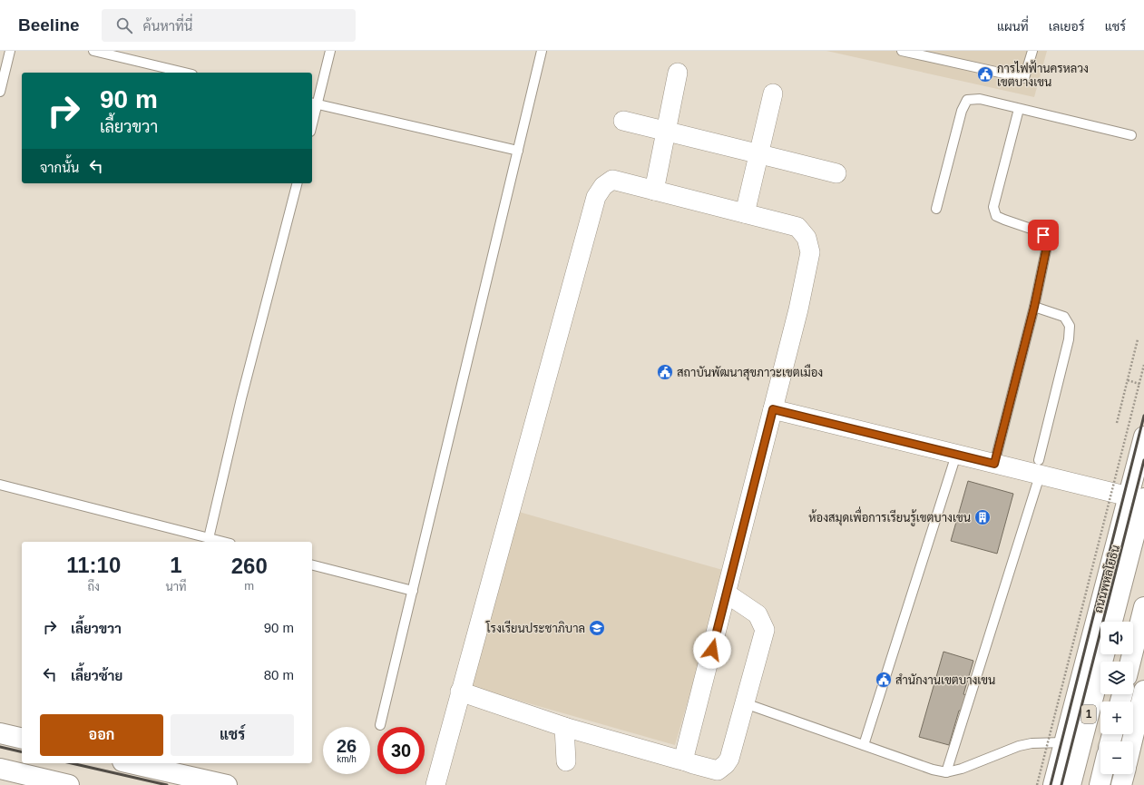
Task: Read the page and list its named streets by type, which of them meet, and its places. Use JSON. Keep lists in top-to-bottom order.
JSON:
{
  "streets": {
    "main road": ["ถนนพหลโยธิน", "1"]
  },
  "places": {
    "public building": ["การไฟฟ้านครหลวง เขตบางเขน", "สถาบันพัฒนาสุขภาวะเขตเมือง", "สำนักงานเขตบางเขน"],
    "building": ["ห้องสมุดเพื่อการเรียนรู้เขตบางเขน"],
    "school or university": ["โรงเรียนประชาภิบาล"]
  },
  "page": {
    "header": "Beeline",
    "search": "ค้นหาที่นี่",
    "nav": ["แผนที่", "เลเยอร์", "แชร์"],
    "turn": ["90 m", "เลี้ยวขวา"],
    "then": "จากนั้น",
    "eta": [
      "11:10",
      "ถึง",
      "1",
      "นาที",
      "260",
      "m"
    ],
    "list": [
      {
        "name": "เลี้ยวขวา",
        "value": "90 m"
      },
      {
        "name": "เลี้ยวซ้าย",
        "value": "80 m"
      }
    ],
    "map_buttons": ["+", "−"],
    "buttons": ["ออก", "แชร์"],
    "speed": "26 km/h",
    "limit": "30"
  }
}
